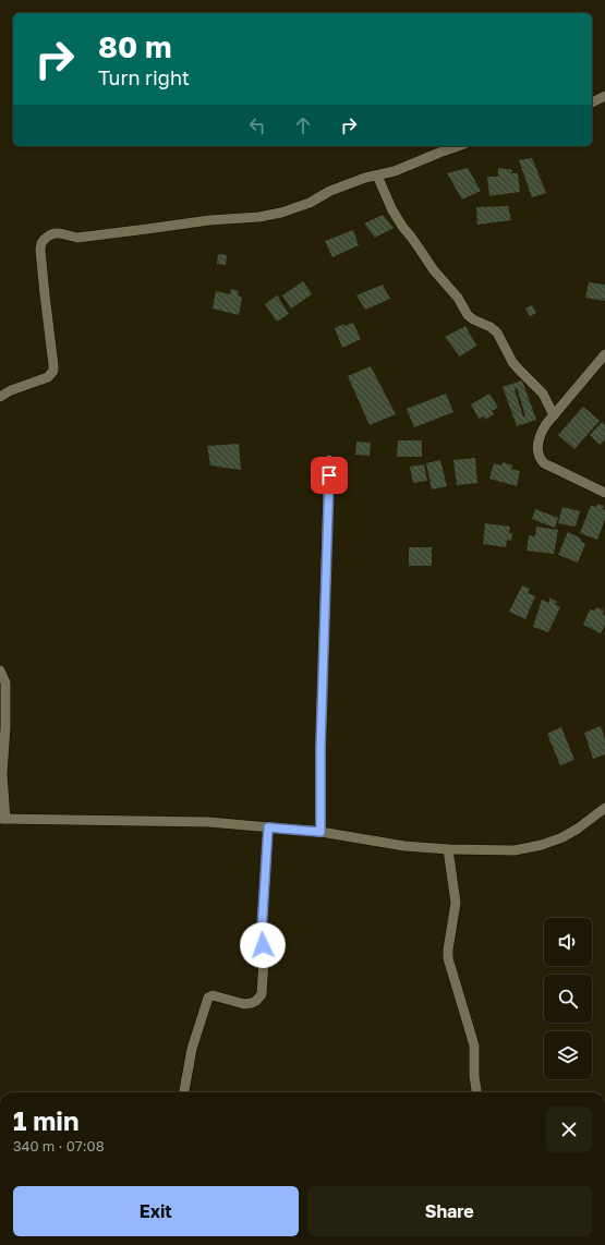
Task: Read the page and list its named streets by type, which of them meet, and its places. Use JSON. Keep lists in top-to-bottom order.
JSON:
{
  "page": {
    "turn": ["80 m", "Turn right"],
    "heading": ["1 min", "340 m · 07:08"],
    "buttons": ["Exit", "Share"]
  }
}
